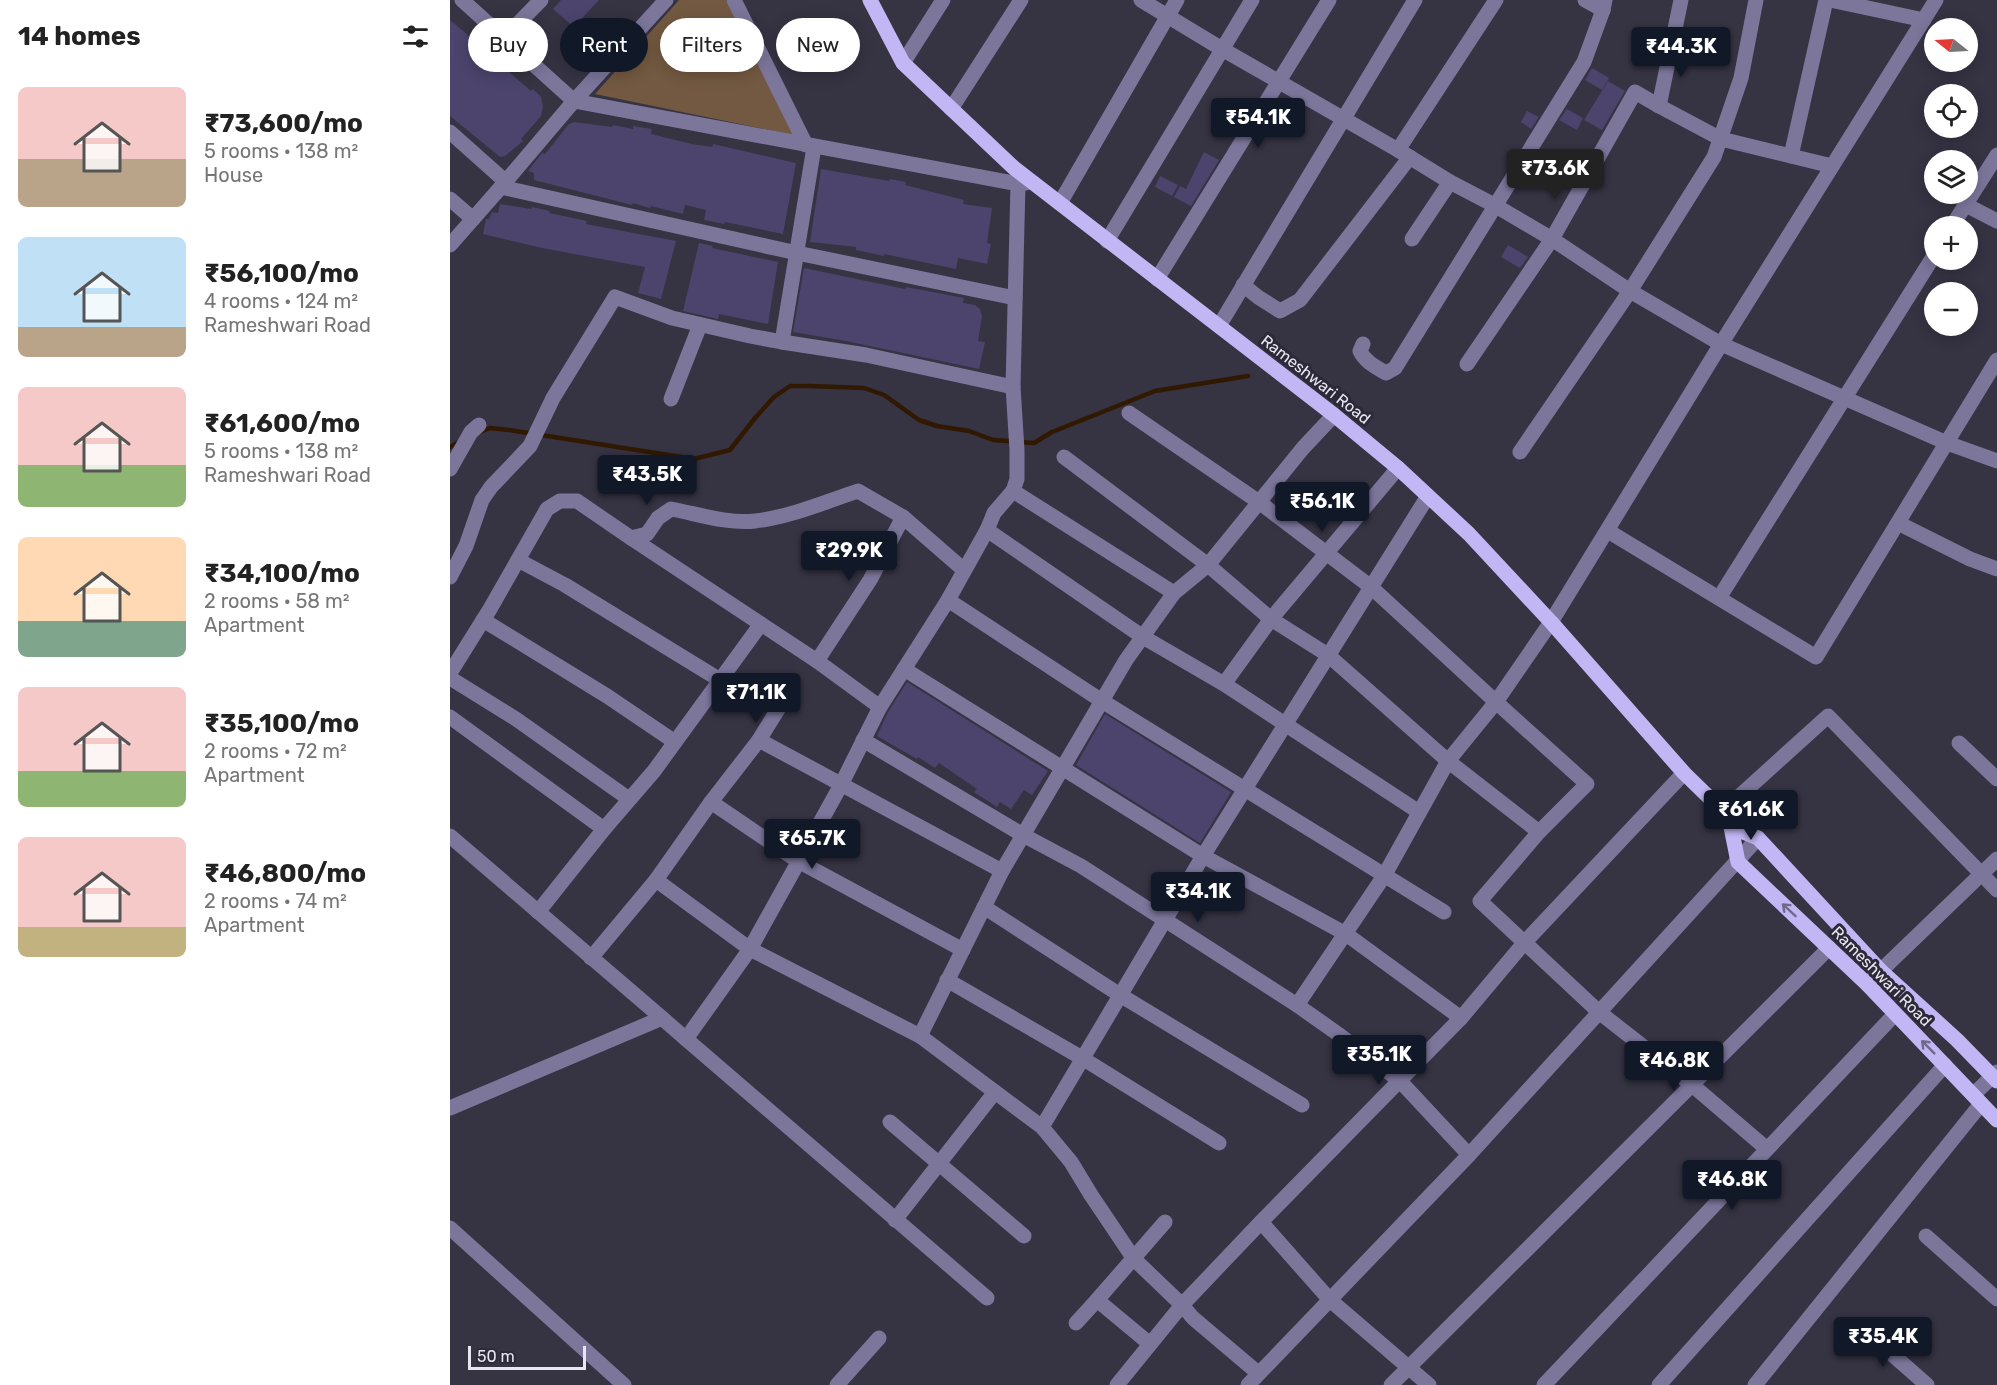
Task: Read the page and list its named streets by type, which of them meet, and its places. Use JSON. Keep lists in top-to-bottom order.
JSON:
{
  "streets": {
    "main road": ["Rameshwari Road"]
  },
  "scale_bar": "50 m",
  "north": "left",
  "page": {
    "heading": "14 homes",
    "map_buttons": ["+", "−"],
    "chip": [
      "Buy",
      "Rent",
      "Filters",
      "New"
    ],
    "price": [
      "₹44.3K",
      "₹54.1K",
      "₹73.6K",
      "₹43.5K",
      "₹56.1K",
      "₹29.9K",
      "₹71.1K",
      "₹61.6K",
      "₹65.7K",
      "₹34.1K",
      "₹35.1K",
      "₹46.8K",
      "₹46.8K",
      "₹35.4K"
    ],
    "list": [
      {
        "name": "₹73,600/mo",
        "note": "5 rooms · 138 m² · House"
      },
      {
        "name": "₹56,100/mo",
        "note": "4 rooms · 124 m² · Rameshwari Road"
      },
      {
        "name": "₹61,600/mo",
        "note": "5 rooms · 138 m² · Rameshwari Road"
      },
      {
        "name": "₹34,100/mo",
        "note": "2 rooms · 58 m² · Apartment"
      },
      {
        "name": "₹35,100/mo",
        "note": "2 rooms · 72 m² · Apartment"
      },
      {
        "name": "₹46,800/mo",
        "note": "2 rooms · 74 m² · Apartment"
      }
    ],
    "scale": "50 m"
  }
}
